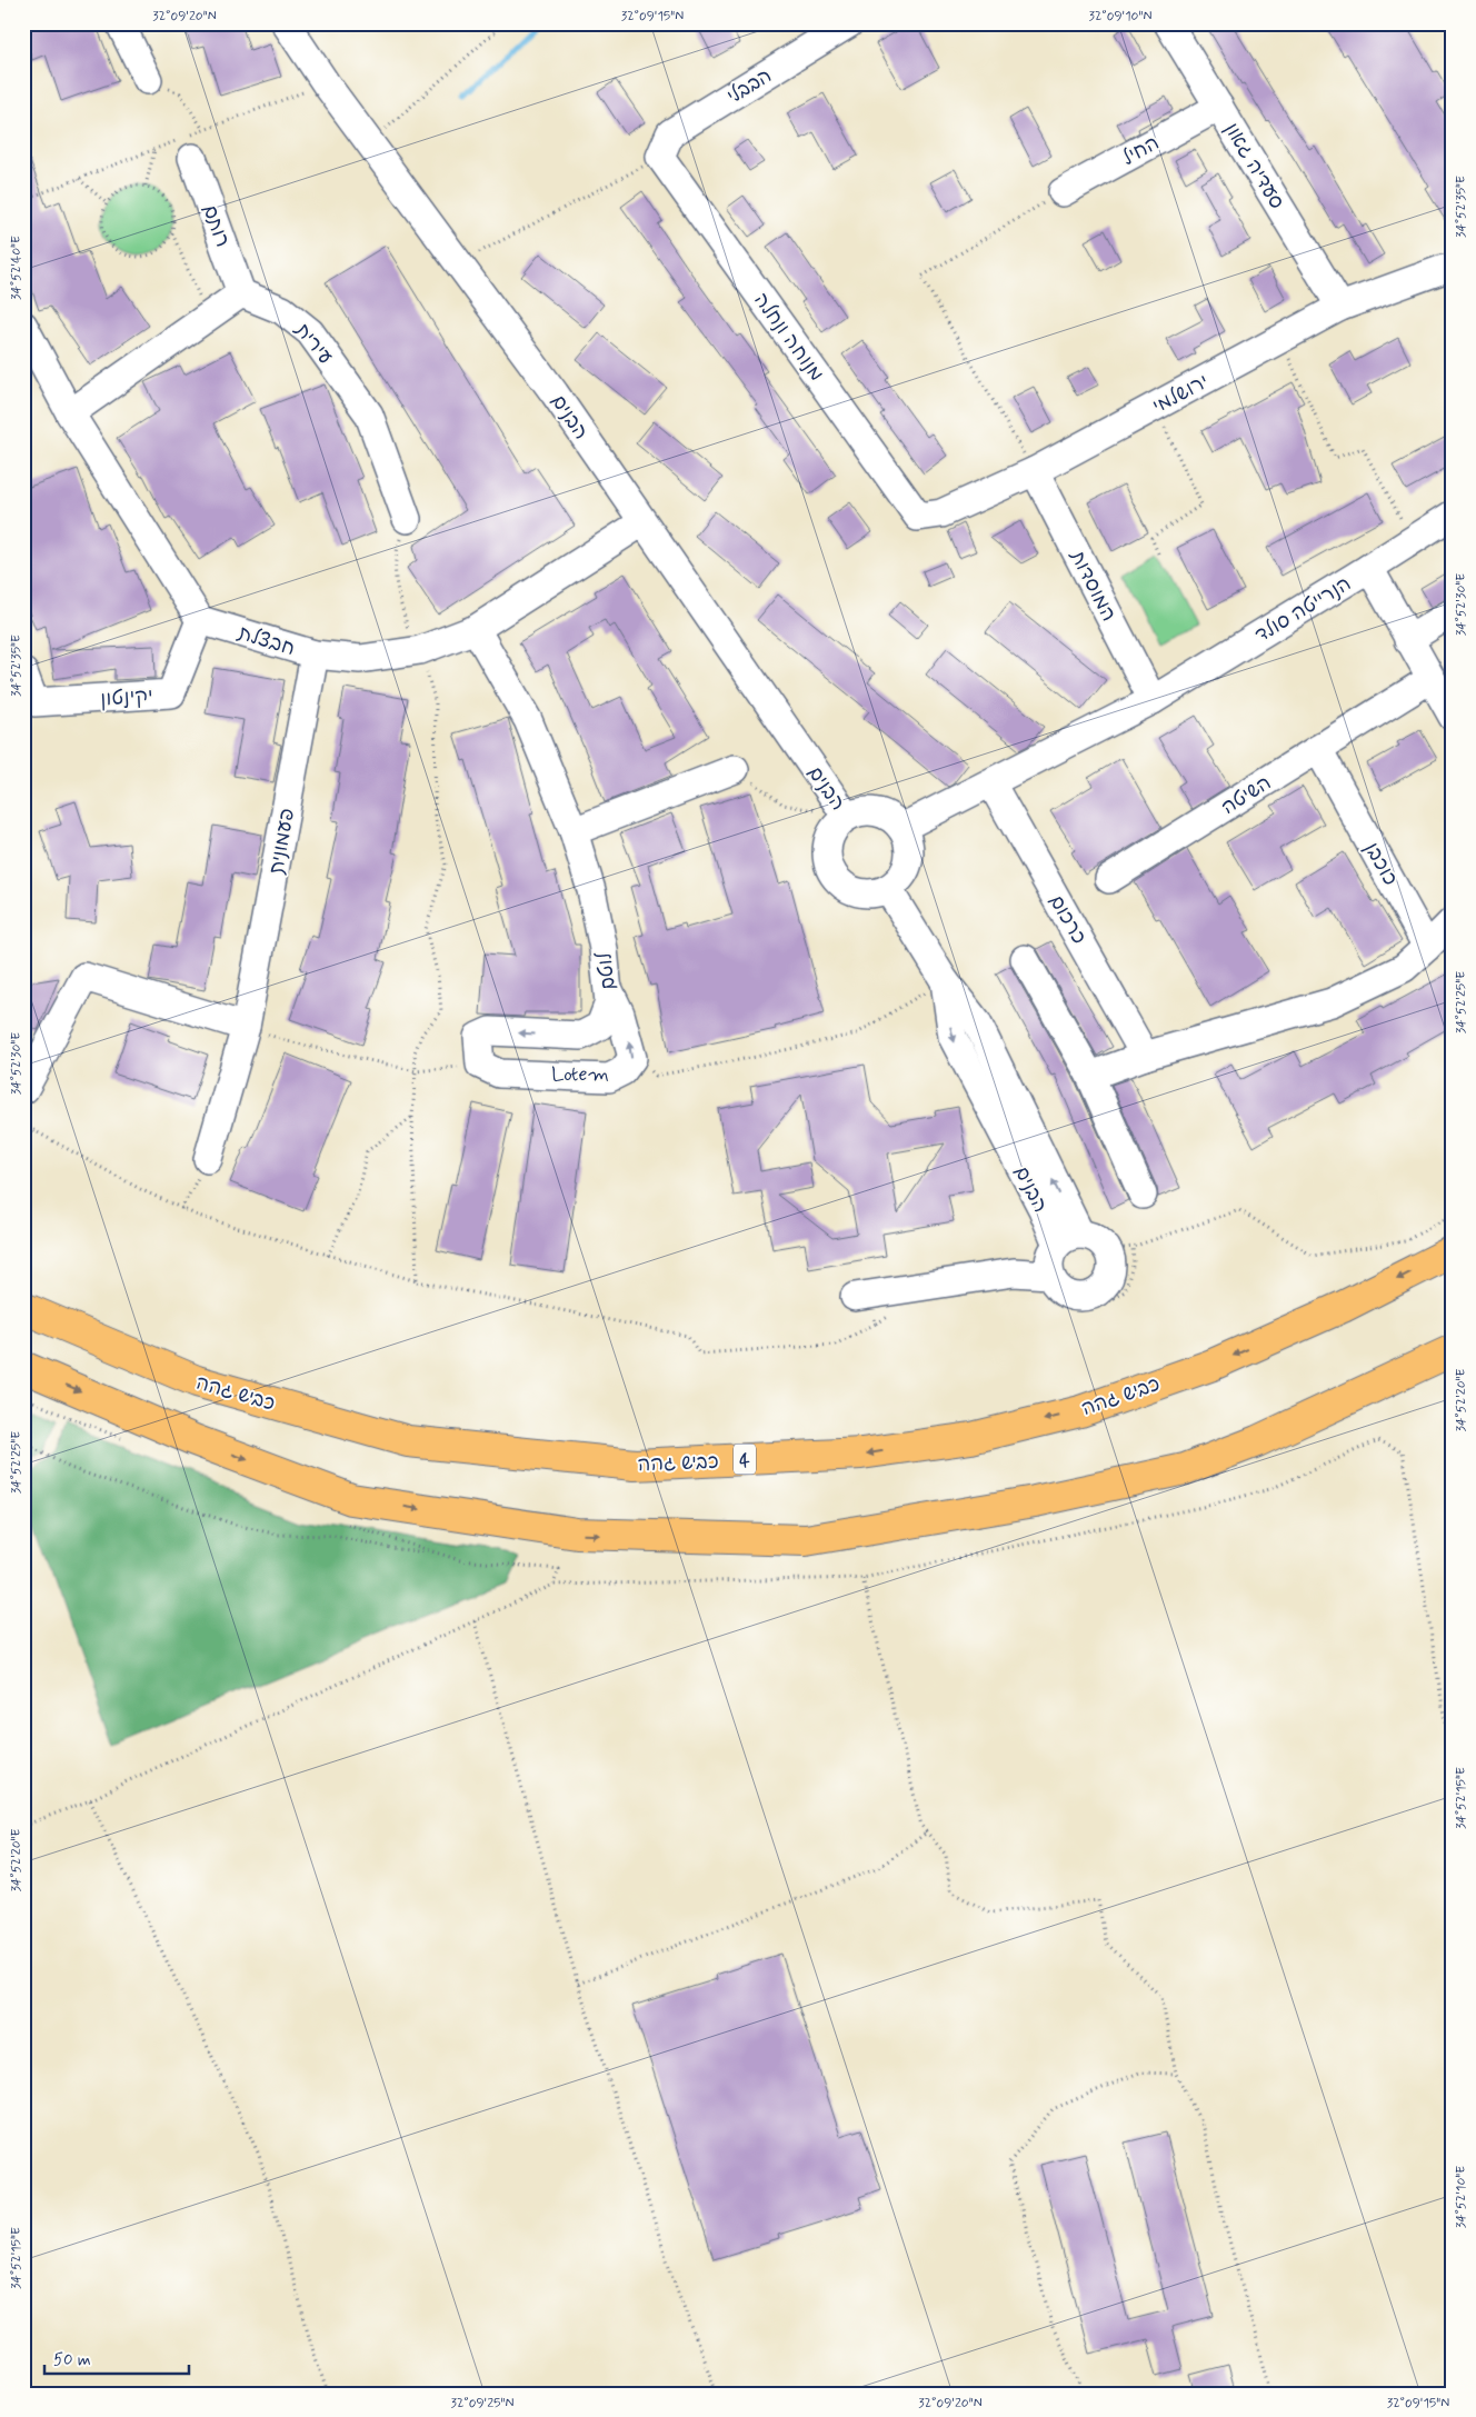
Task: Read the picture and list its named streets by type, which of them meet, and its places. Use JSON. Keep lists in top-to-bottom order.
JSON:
{
  "streets": {
    "highway": ["כביש גהה", "4"],
    "street": [
      "הבבלי",
      "החיל",
      "סעדיה גאון",
      "רותם",
      "מנוחה ונחלה",
      "עירית",
      "ירושלמי",
      "הבנים",
      "המוסדות",
      "הנרייטה סולד",
      "חבצלת",
      "יקינטון",
      "השיטה",
      "פעמונית",
      "כוכבן",
      "כרכום",
      "לוטם",
      "Lotem"
    ]
  },
  "crossings": [
    ["הבבלי", "מנוחה ונחלה"],
    ["החיל", "סעדיה גאון"],
    ["סעדיה גאון", "ירושלמי"],
    ["רותם", "עירית"],
    ["מנוחה ונחלה", "ירושלמי"],
    ["ירושלמי", "המוסדות"],
    ["הבנים", "חבצלת"],
    ["המוסדות", "הנרייטה סולד"],
    ["חבצלת", "יקינטון"],
    ["חבצלת", "פעמונית"],
    ["חבצלת", "לוטם"],
    ["השיטה", "כוכבן"],
    ["לוטם", "Lotem"]
  ],
  "scale_bar": "50 m",
  "coordinates": [
    "32°09'20\"N",
    "32°09'15\"N",
    "32°09'10\"N",
    "34°52'35\"E",
    "34°52'40\"E",
    "34°52'30\"E",
    "34°52'25\"E",
    "34°52'20\"E",
    "34°52'15\"E",
    "34°52'10\"E",
    "32°09'25\"N"
  ]
}
